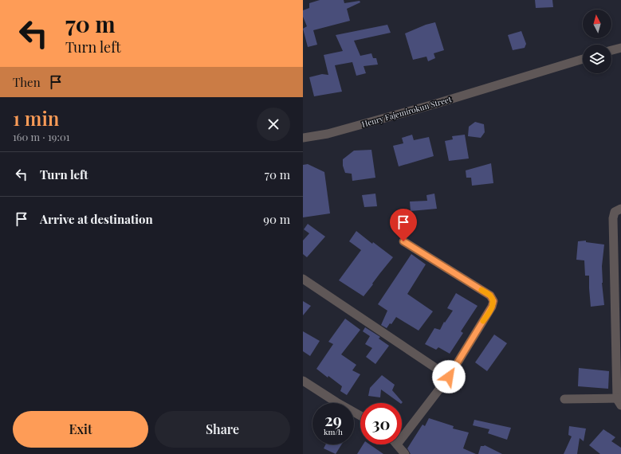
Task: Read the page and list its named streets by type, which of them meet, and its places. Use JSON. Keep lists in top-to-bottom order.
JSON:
{
  "streets": {
    "street": ["Henry Fajemirokun Street"]
  },
  "north": "top",
  "page": {
    "turn": ["70 m", "Turn left"],
    "then": "Then",
    "heading": ["1 min", "160 m · 19:01"],
    "list": [
      {
        "name": "Turn left",
        "value": "70 m"
      },
      {
        "name": "Arrive at destination",
        "value": "90 m"
      }
    ],
    "speed": "29 km/h",
    "limit": "30",
    "buttons": ["Exit", "Share"]
  }
}
